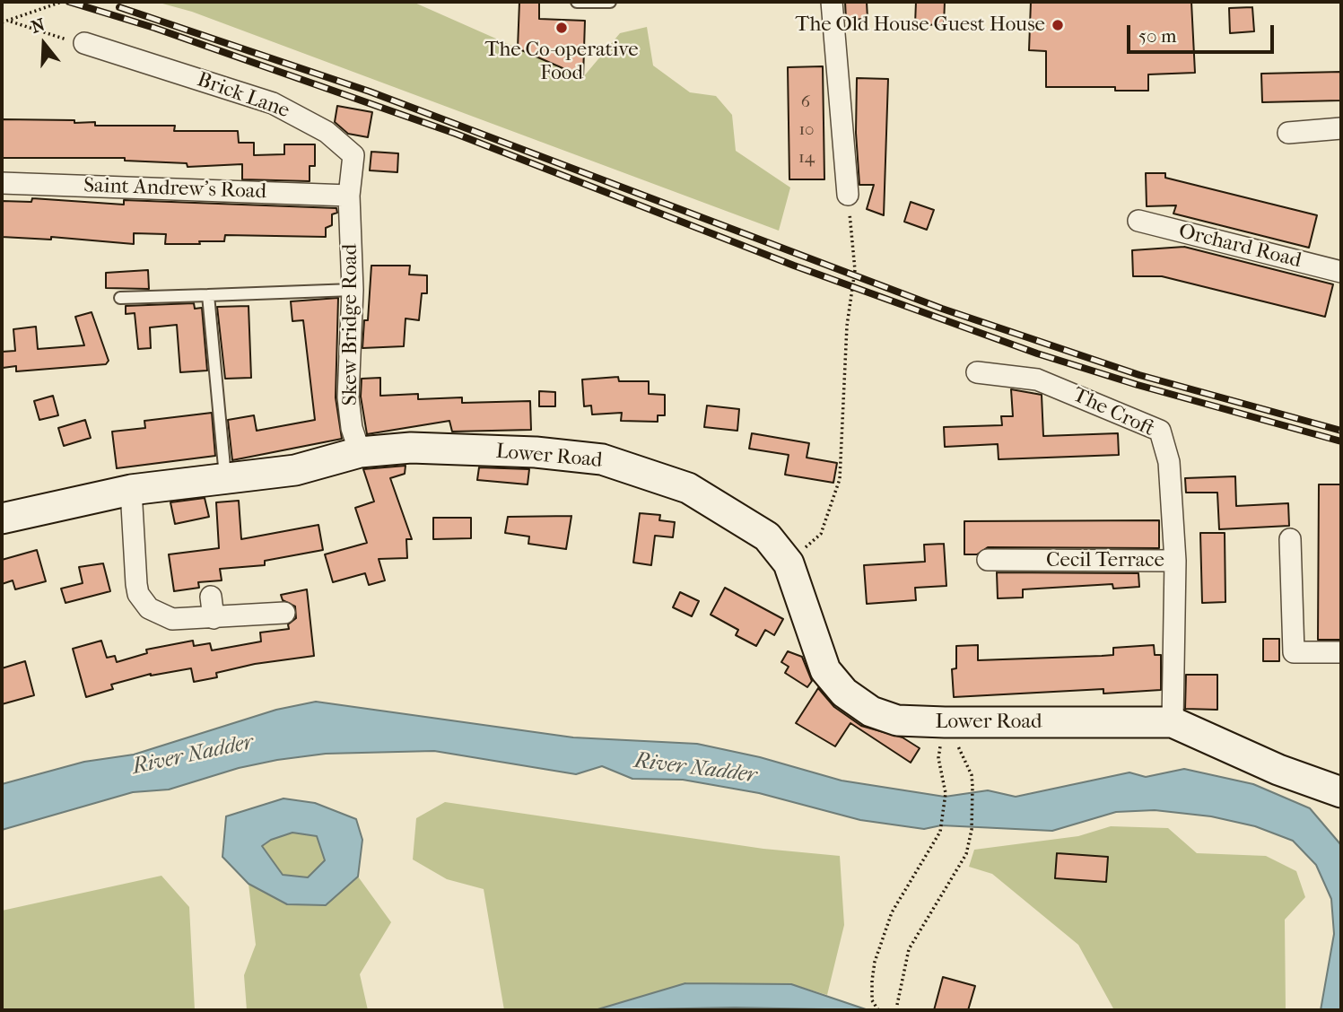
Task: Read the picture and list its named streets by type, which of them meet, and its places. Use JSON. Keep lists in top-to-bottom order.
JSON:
{
  "streets": {
    "street": [
      "Brick Lane",
      "Saint Andrew's Road",
      "Orchard Road",
      "Skew Bridge Road",
      "The Croft",
      "Lower Road",
      "Cecil Terrace"
    ]
  },
  "crossings": [
    ["Brick Lane", "Saint Andrew's Road"],
    ["Brick Lane", "Skew Bridge Road"],
    ["Saint Andrew's Road", "Skew Bridge Road"],
    ["Skew Bridge Road", "Lower Road"],
    ["The Croft", "Cecil Terrace"],
    ["Lower Road", "Cecil Terrace"]
  ],
  "water": ["River Nadder"],
  "places": ["The Old House Guest House", "The Co-operative Food"],
  "house_numbers": ["6", "10", "14"],
  "scale_bar": "50 m",
  "north": "top"
}
